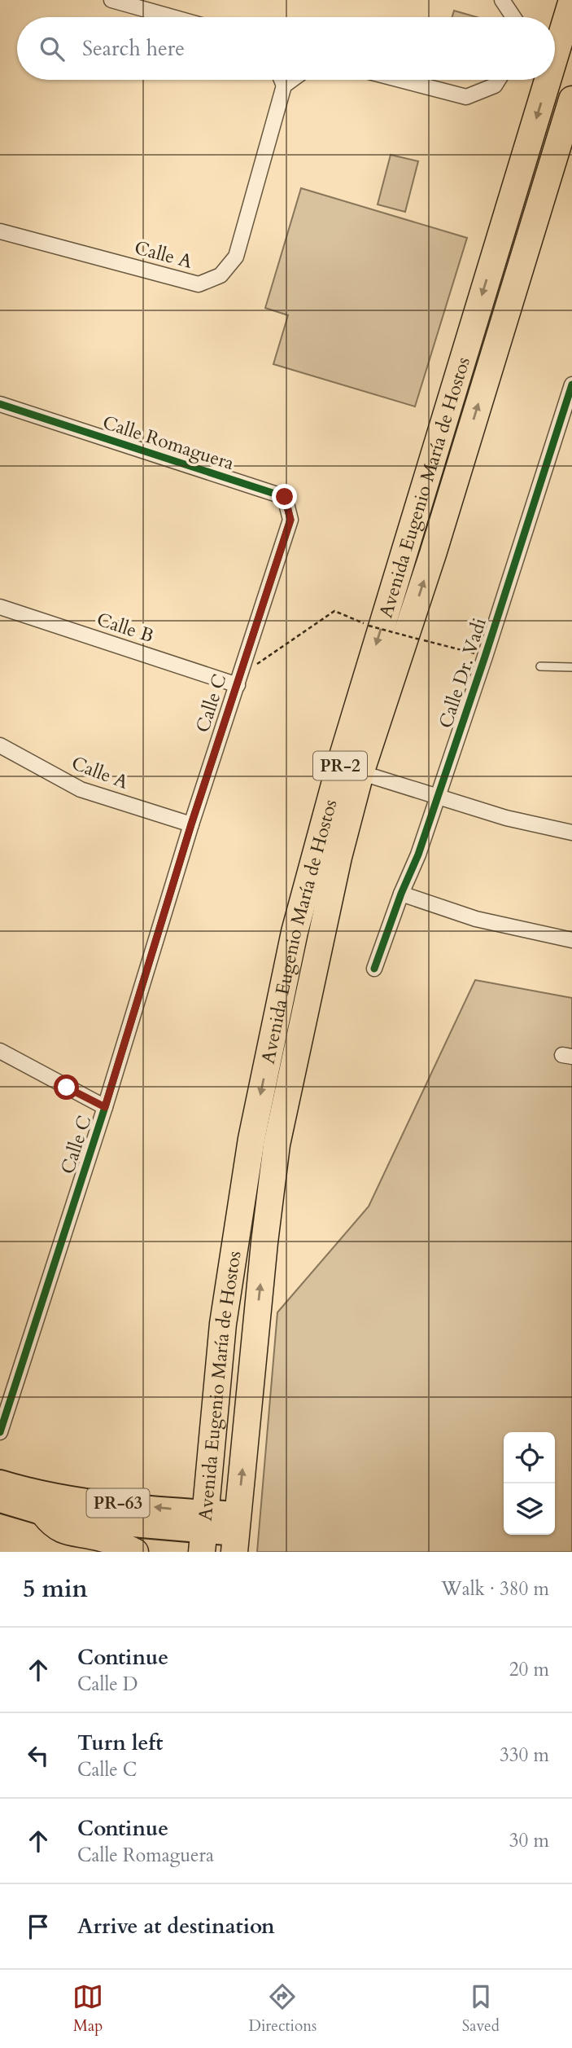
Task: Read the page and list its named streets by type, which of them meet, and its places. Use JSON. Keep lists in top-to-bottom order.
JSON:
{
  "streets": {
    "highway": ["Avenida Eugenio María de Hostos", "PR-2"],
    "main road": ["PR-63"],
    "street": [
      "Calle A",
      "Calle Romaguera",
      "Calle B",
      "Calle Dr. Vadi",
      "Calle C"
    ]
  },
  "crossings": [
    ["Calle A", "Calle C"],
    ["Calle Romaguera", "Calle C"],
    ["Avenida Eugenio María de Hostos", "PR-63"],
    ["Calle B", "Calle C"]
  ],
  "page": {
    "search": "Search here",
    "heading": ["5 min", "Walk · 380 m"],
    "list": [
      ["Continue", "Calle D", "20 m"],
      ["Turn left", "Calle C", "330 m"],
      ["Continue", "Calle Romaguera", "30 m"],
      "Arrive at destination"
    ],
    "nav": ["Map", "Directions", "Saved"]
  }
}
